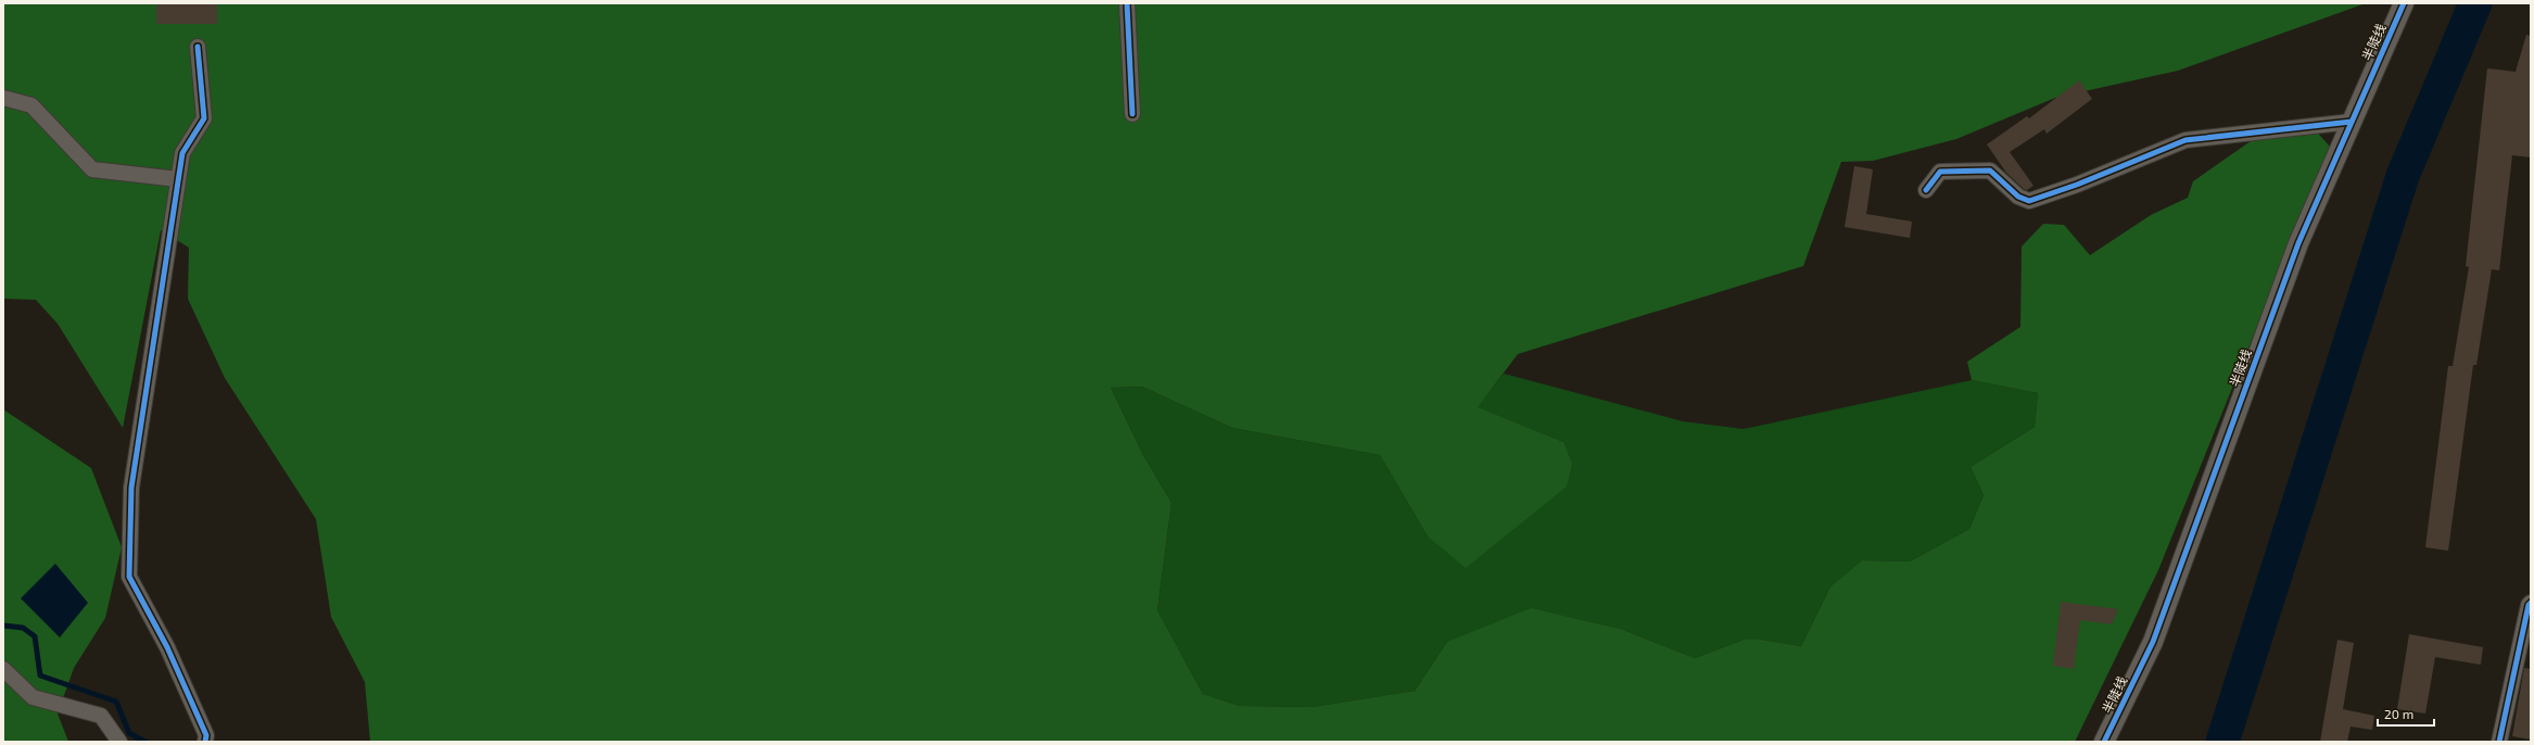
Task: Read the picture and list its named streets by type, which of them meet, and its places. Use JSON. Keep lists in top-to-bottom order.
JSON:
{
  "streets": {
    "street": ["半陡线"]
  },
  "scale_bar": "20 m"
}
